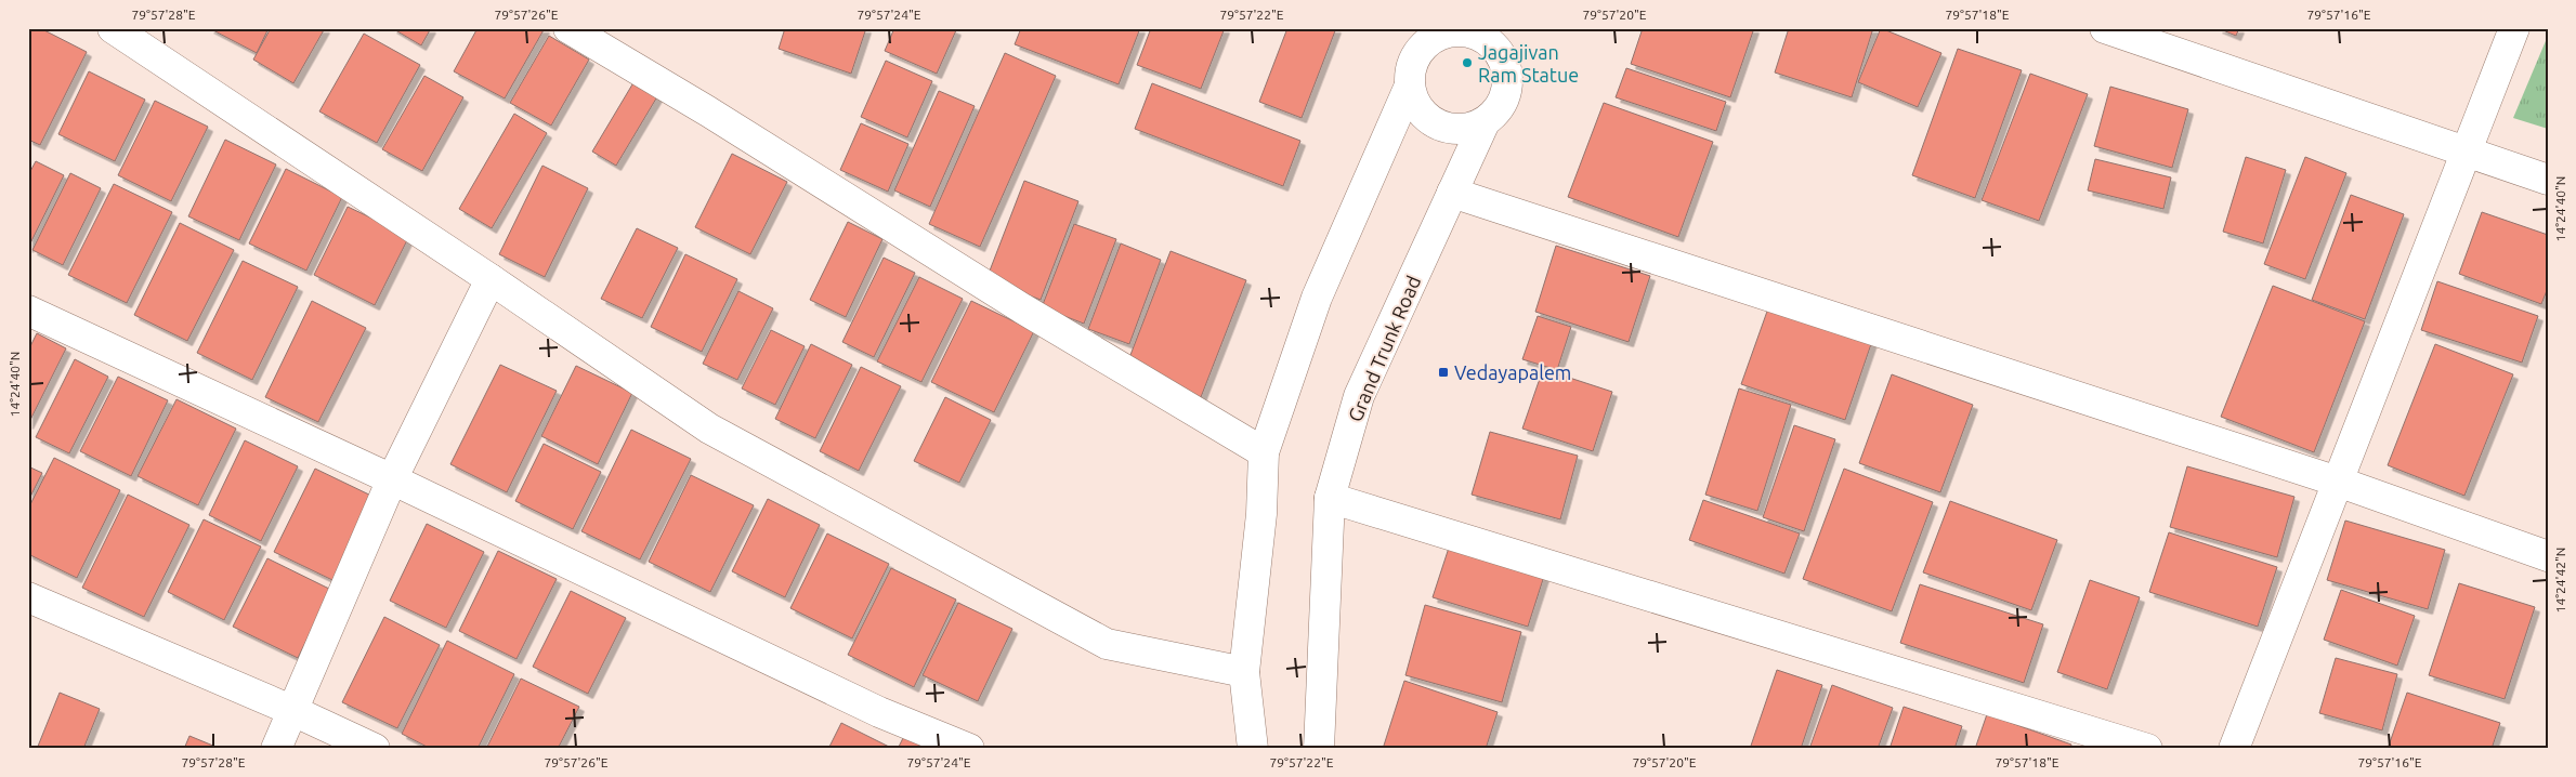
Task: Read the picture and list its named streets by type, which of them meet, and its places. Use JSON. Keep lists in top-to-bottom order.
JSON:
{
  "streets": {
    "street": ["Grand Trunk Road"]
  },
  "places": {
    "other": ["Jagajivan Ram Statue"],
    "transit": ["Vedayapalem"]
  },
  "coordinates": [
    "79°57'28\"E",
    "79°57'26\"E",
    "79°57'24\"E",
    "79°57'22\"E",
    "79°57'20\"E",
    "79°57'18\"E",
    "79°57'16\"E",
    "14°24'40\"N",
    "14°24'42\"N"
  ]
}
